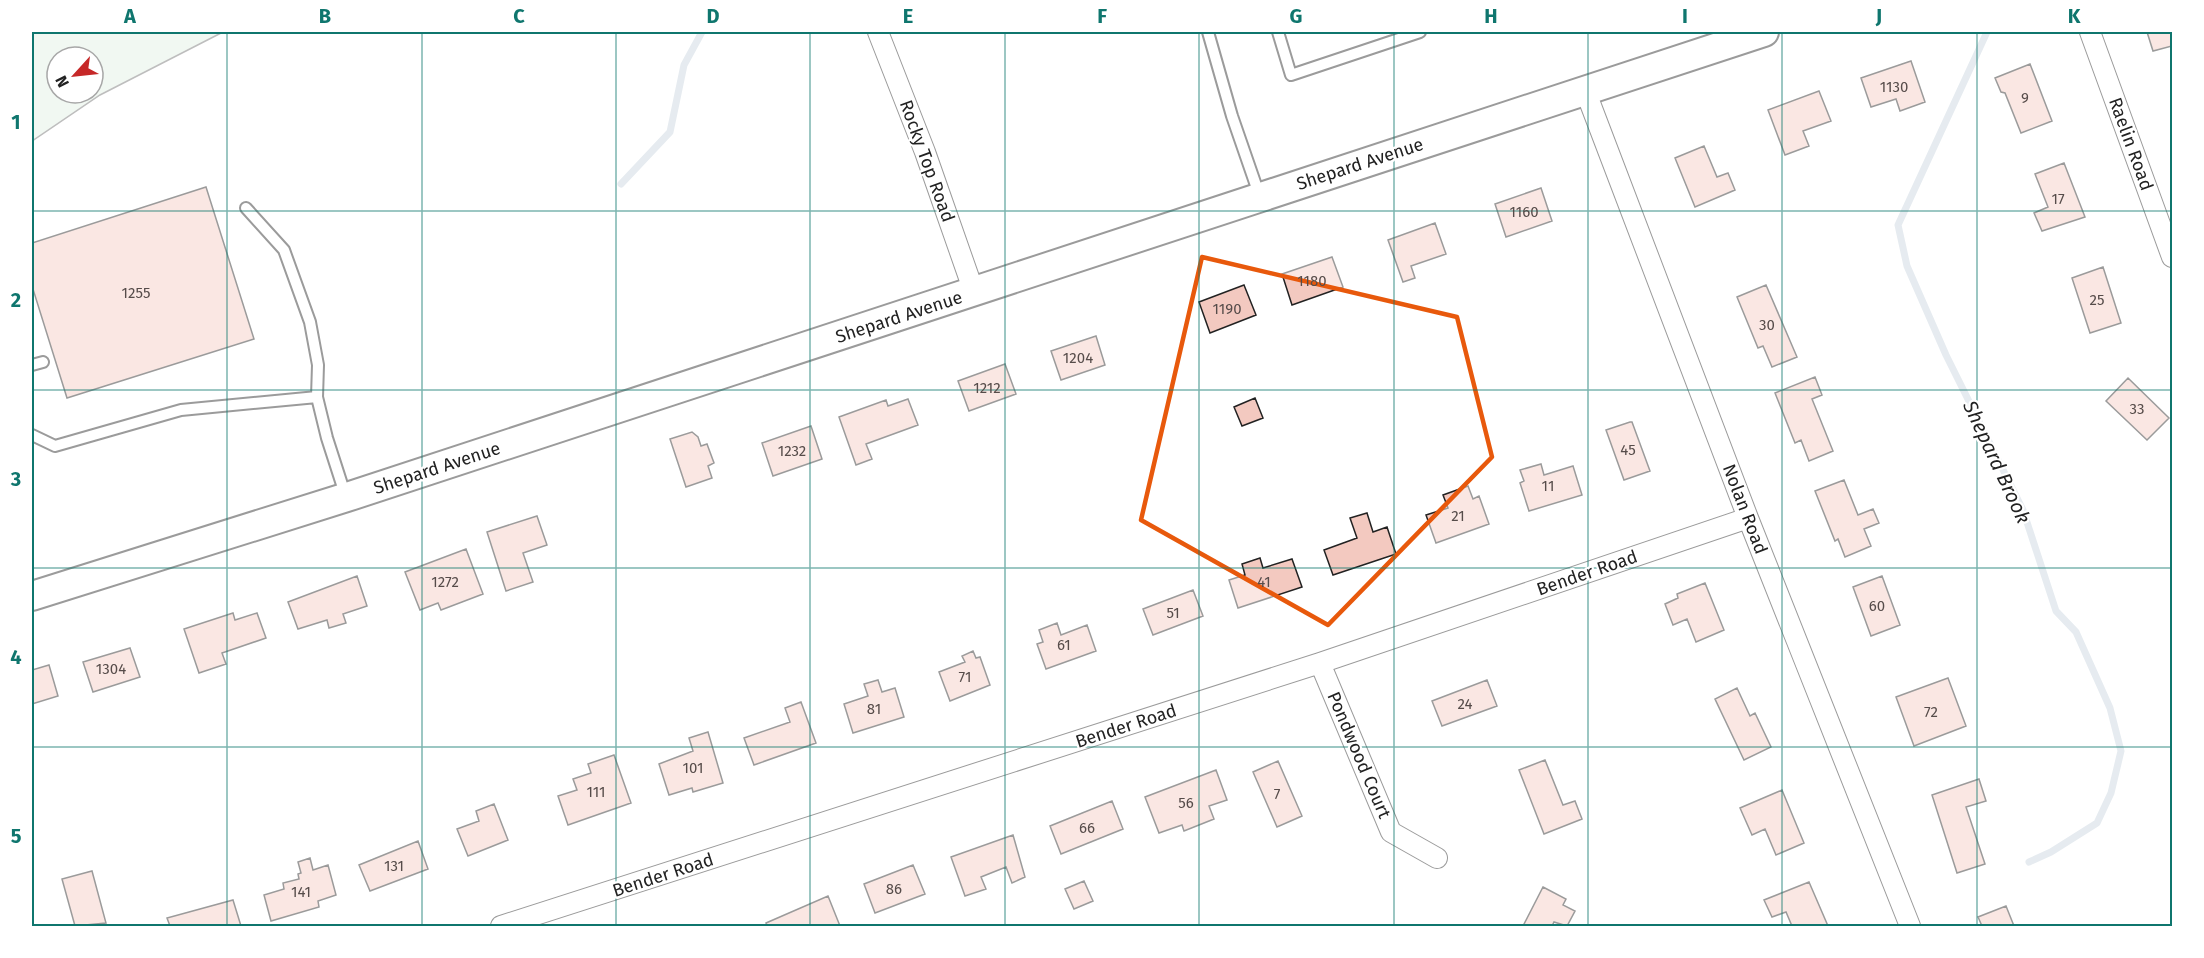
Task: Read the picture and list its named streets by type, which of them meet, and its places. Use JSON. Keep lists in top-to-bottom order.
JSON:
{
  "streets": {
    "main road": ["Shepard Avenue"],
    "street": [
      "Raelin Road",
      "Rocky Top Road",
      "Nolan Road",
      "Bender Road",
      "Pondwood Court"
    ]
  },
  "crossings": [
    ["Rocky Top Road", "Shepard Avenue"],
    ["Shepard Avenue", "Nolan Road"],
    ["Nolan Road", "Bender Road"],
    ["Bender Road", "Pondwood Court"]
  ],
  "water": ["Shepard Brook"],
  "house_numbers": [
    "1130",
    "9",
    "17",
    "1160",
    "1180",
    "1255",
    "25",
    "1190",
    "30",
    "1204",
    "1212",
    "33",
    "45",
    "1232",
    "11",
    "21",
    "1272",
    "41",
    "60",
    "51",
    "61",
    "1304",
    "71",
    "24",
    "81",
    "72",
    "101",
    "111",
    "7",
    "56",
    "66",
    "131",
    "86",
    "141"
  ],
  "north": "bottom left",
  "grid": {
    "columns": [
      "A",
      "B",
      "C",
      "D",
      "E",
      "F",
      "G",
      "H",
      "I",
      "J",
      "K"
    ],
    "rows": [
      "1",
      "2",
      "3",
      "4",
      "5"
    ]
  }
}
